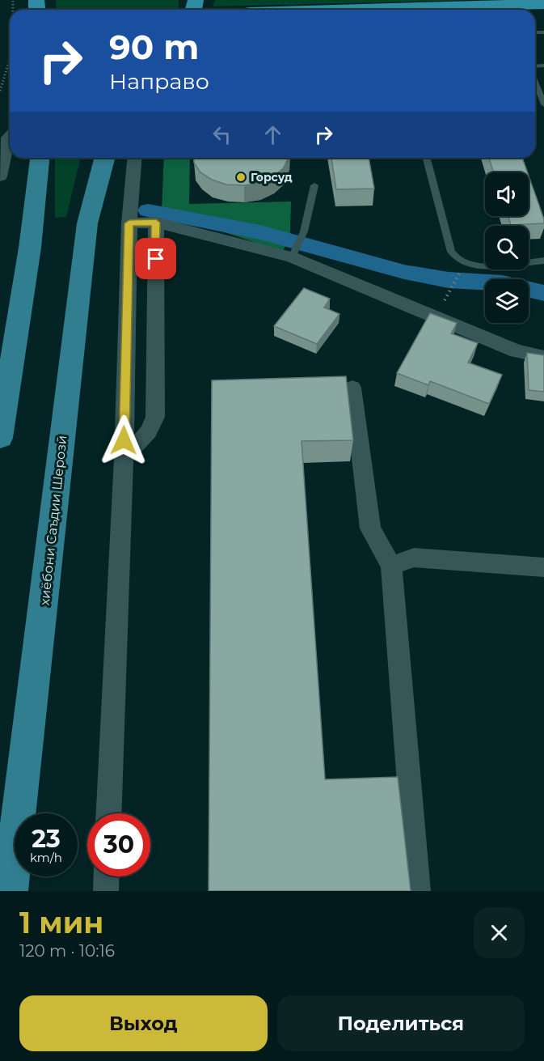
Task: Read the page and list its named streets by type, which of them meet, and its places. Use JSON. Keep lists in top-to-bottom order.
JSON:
{
  "streets": {
    "main road": ["хиёбони Саъдии Шерозӣ"]
  },
  "places": ["Горсуд"],
  "page": {
    "turn": ["90 m", "Направо"],
    "speed": "23 km/h",
    "limit": "30",
    "heading": ["1 мин", "120 m · 10:16"],
    "buttons": ["Выход", "Поделиться"]
  }
}
